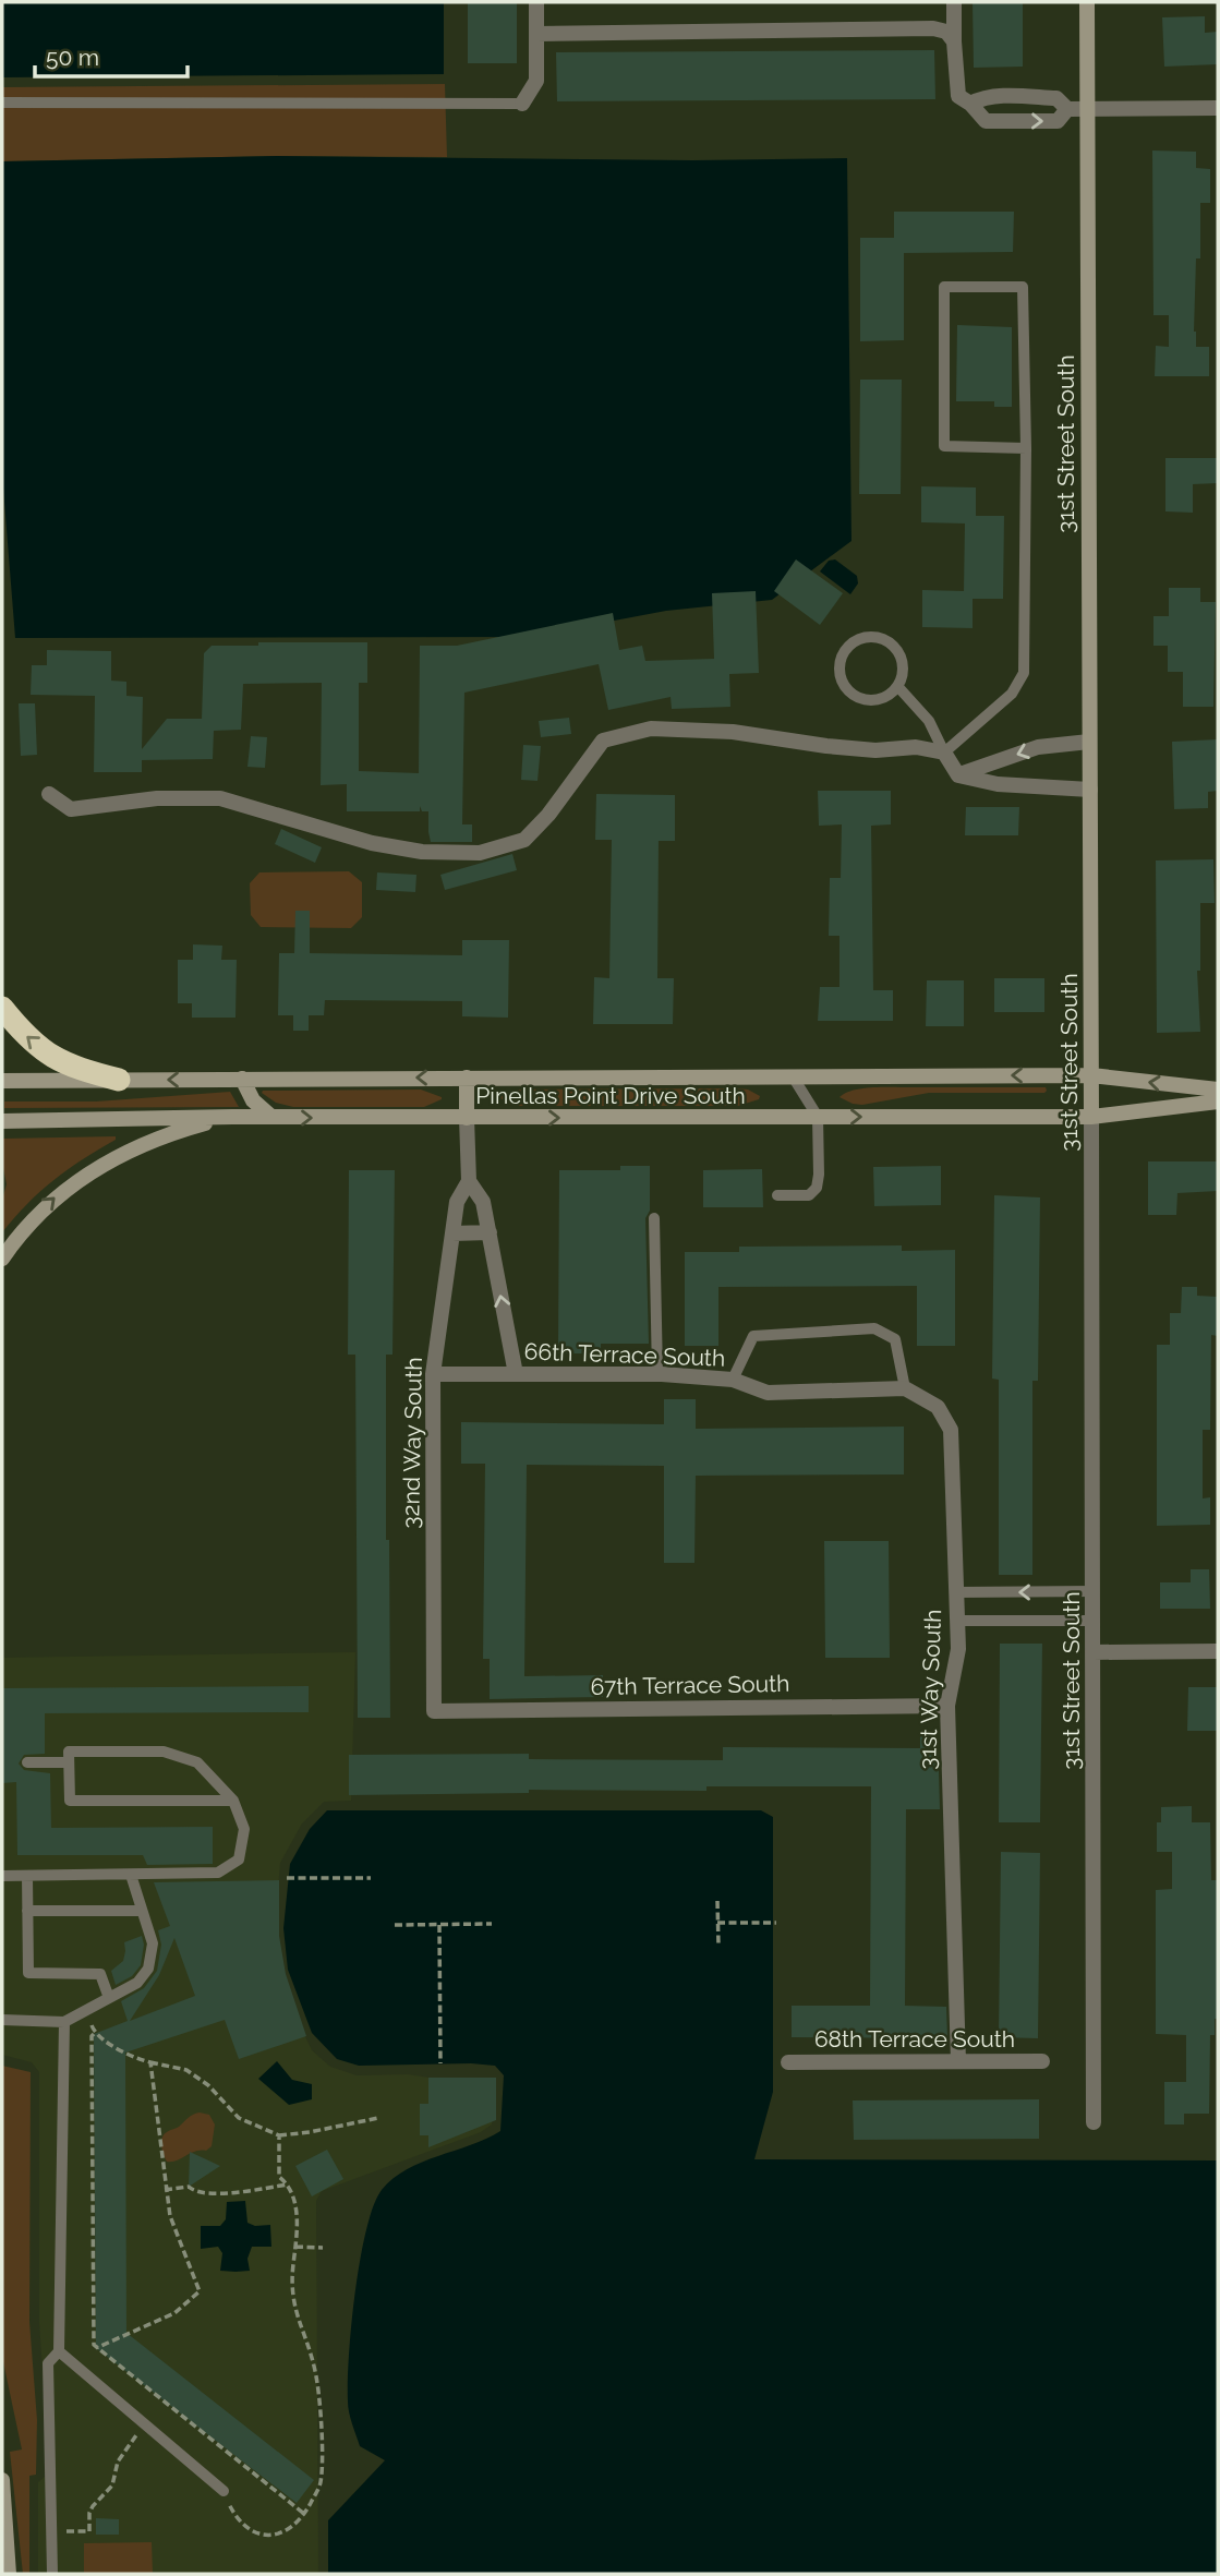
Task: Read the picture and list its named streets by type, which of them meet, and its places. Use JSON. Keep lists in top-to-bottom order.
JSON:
{
  "streets": {
    "street": [
      "31st Street South",
      "Pinellas Point Drive South",
      "66th Terrace South",
      "32nd Way South",
      "67th Terrace South",
      "31st Way South",
      "68th Terrace South"
    ]
  },
  "crossings": [
    ["31st Street South", "Pinellas Point Drive South"],
    ["Pinellas Point Drive South", "32nd Way South"],
    ["66th Terrace South", "32nd Way South"],
    ["66th Terrace South", "31st Way South"],
    ["32nd Way South", "67th Terrace South"],
    ["67th Terrace South", "31st Way South"],
    ["31st Way South", "68th Terrace South"]
  ],
  "scale_bar": "50 m"
}
